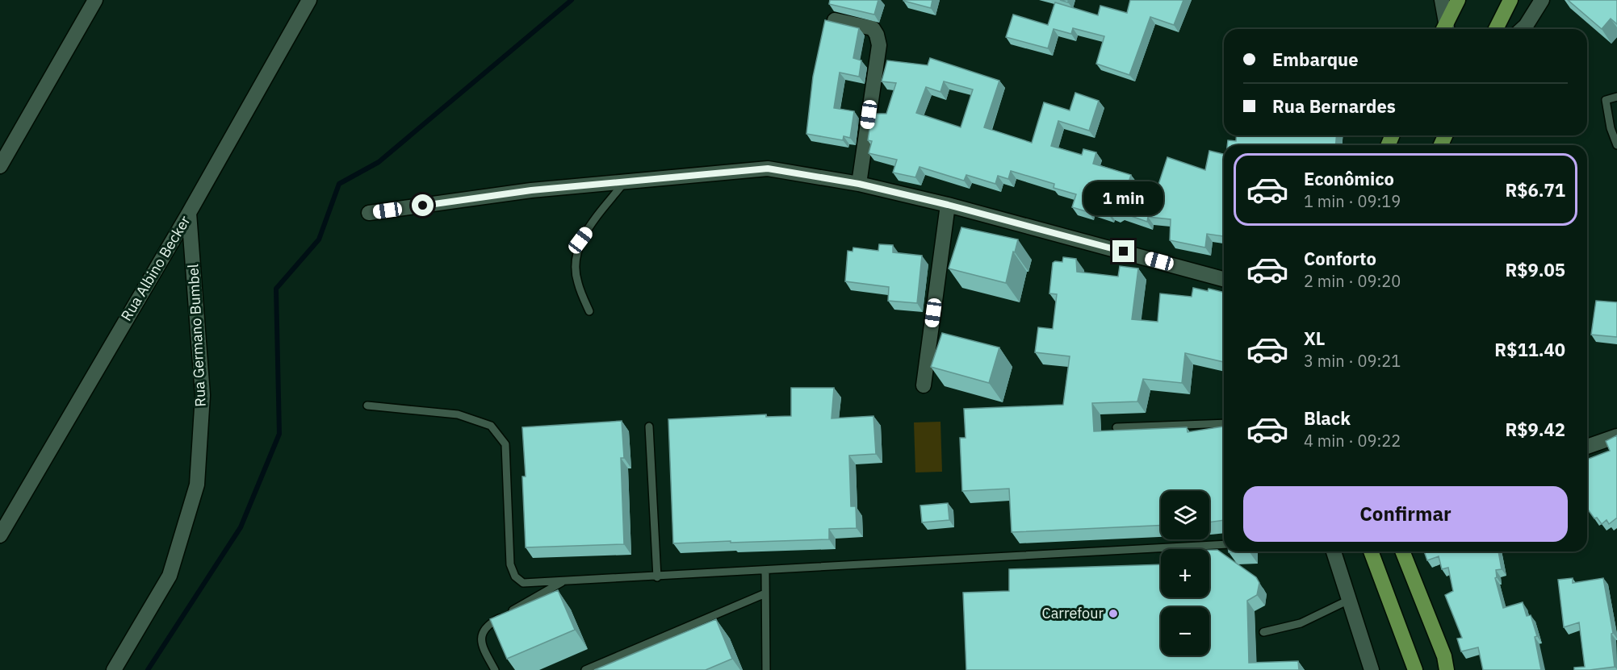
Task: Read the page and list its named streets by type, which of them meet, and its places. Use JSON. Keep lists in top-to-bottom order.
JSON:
{
  "streets": {
    "street": ["Rua Albino Becker", "Rua Germano Bumbel"]
  },
  "crossings": [
    ["Rua Albino Becker", "Rua Germano Bumbel"]
  ],
  "places": ["Carrefour"],
  "page": {
    "banner": ["Embarque", "Rua Bernardes"],
    "list": [
      {
        "name": "Econômico",
        "note": "1 min · 09:19",
        "value": "R$6.71"
      },
      {
        "name": "Conforto",
        "note": "2 min · 09:20",
        "value": "R$9.05"
      },
      {
        "name": "XL",
        "note": "3 min · 09:21",
        "value": "R$11.40"
      },
      {
        "name": "Black",
        "note": "4 min · 09:22",
        "value": "R$9.42"
      }
    ],
    "bubble": "1 min",
    "buttons": "Confirmar",
    "map_buttons": ["+", "−"]
  }
}
